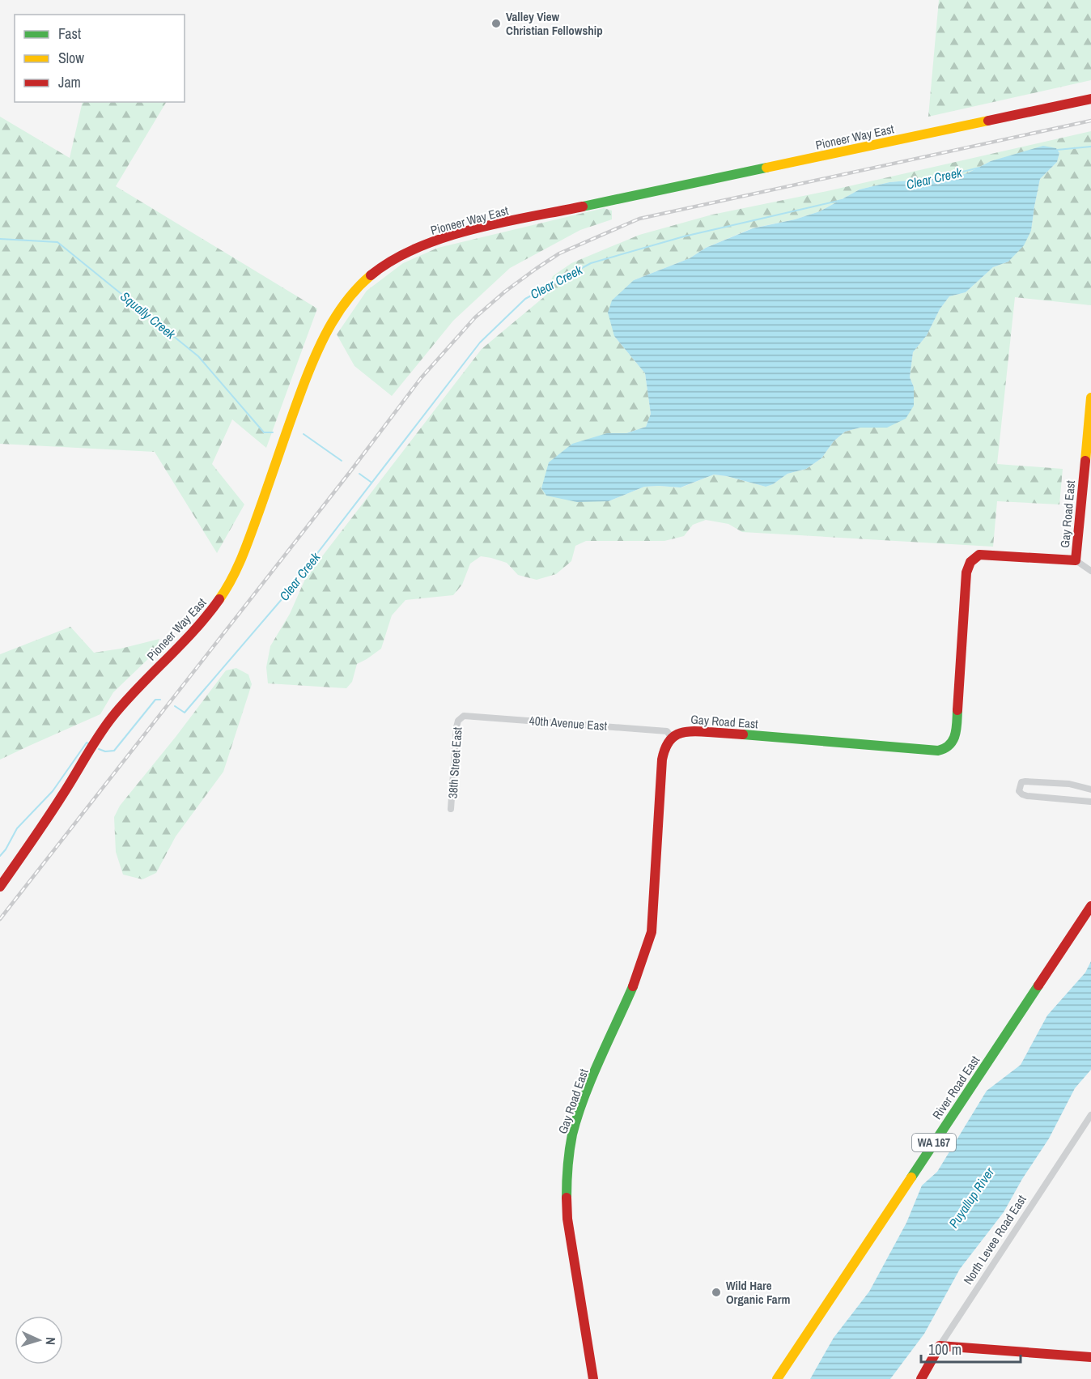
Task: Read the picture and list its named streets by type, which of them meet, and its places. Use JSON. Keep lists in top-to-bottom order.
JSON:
{
  "streets": {
    "main road": [
      "Pioneer Way East",
      "Gay Road East",
      "River Road East",
      "WA 167",
      "North Levee Road East"
    ],
    "street": ["40th Avenue East", "38th Street East"]
  },
  "crossings": [
    ["Gay Road East", "40th Avenue East"],
    ["40th Avenue East", "38th Street East"]
  ],
  "water": ["Clear Creek", "Squally Creek", "Puyallup River"],
  "places": ["Valley View Christian Fellowship", "Wild Hare Organic Farm"],
  "legend": ["Fast", "Slow", "Jam"],
  "scale_bar": "100 m",
  "north": "right"
}
